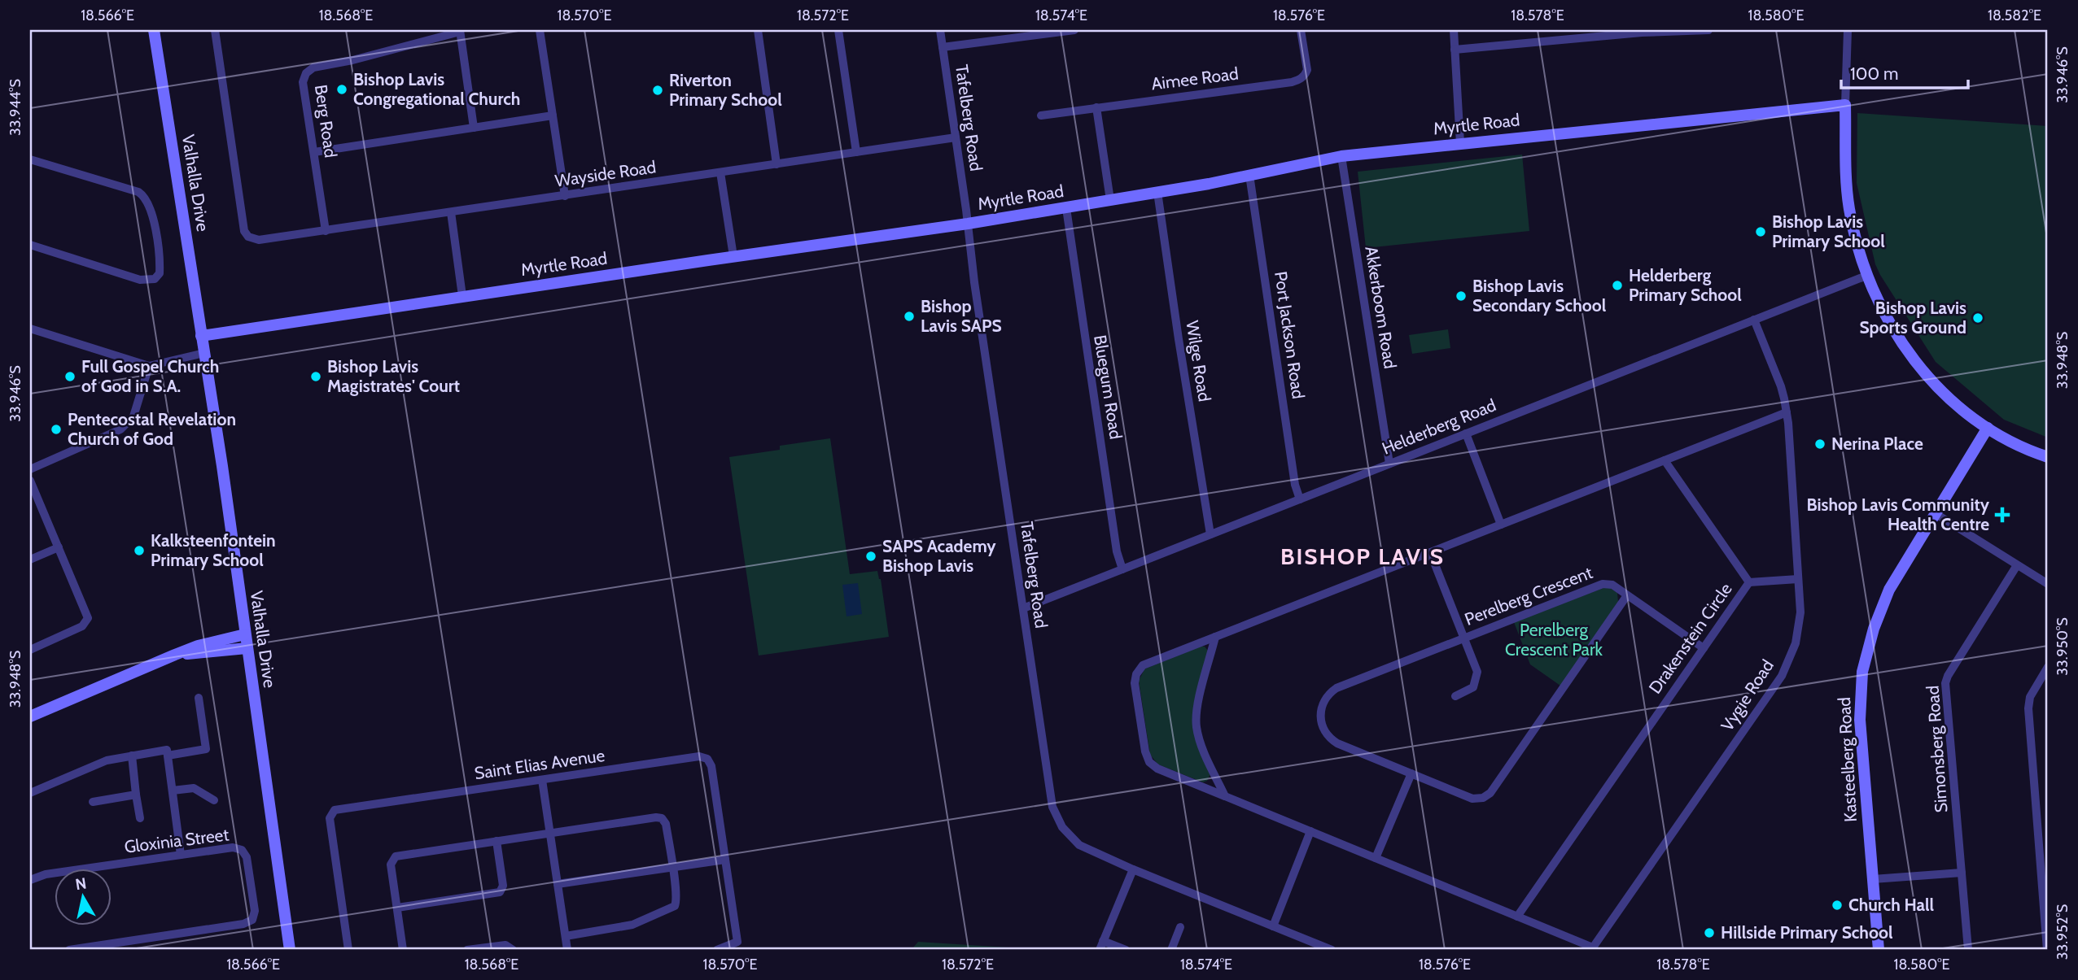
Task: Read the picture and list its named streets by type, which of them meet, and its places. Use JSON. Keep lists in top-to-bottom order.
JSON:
{
  "streets": {
    "street": [
      "Aimee Road",
      "Tafelberg Road",
      "Berg Road",
      "Myrtle Road",
      "Wayside Road",
      "Valhalla Drive",
      "Akkerboom Road",
      "Port Jackson Road",
      "Wilge Road",
      "Bluegum Road",
      "Helderberg Road",
      "Perelberg Crescent",
      "Drakenstein Circle",
      "Vygie Road",
      "Simonsberg Road",
      "Kasteelberg Road",
      "Saint Elias Avenue",
      "Gloxinia Street"
    ]
  },
  "crossings": [
    ["Tafelberg Road", "Myrtle Road"],
    ["Tafelberg Road", "Wayside Road"],
    ["Tafelberg Road", "Helderberg Road"],
    ["Berg Road", "Wayside Road"],
    ["Myrtle Road", "Valhalla Drive"],
    ["Myrtle Road", "Akkerboom Road"],
    ["Myrtle Road", "Port Jackson Road"],
    ["Myrtle Road", "Wilge Road"],
    ["Myrtle Road", "Bluegum Road"],
    ["Akkerboom Road", "Helderberg Road"],
    ["Port Jackson Road", "Helderberg Road"],
    ["Wilge Road", "Helderberg Road"],
    ["Bluegum Road", "Helderberg Road"],
    ["Helderberg Road", "Vygie Road"]
  ],
  "districts": ["BISHOP LAVIS"],
  "parks": ["Perelberg Crescent Park"],
  "places": {
    "other": [
      "Bishop Lavis Congregational Church",
      "Riverton Primary School",
      "Bishop Lavis Primary School",
      "Helderberg Primary School",
      "Bishop Lavis Secondary School",
      "Bishop Lavis SAPS",
      "Bishop Lavis Sports Ground",
      "Full Gospel Church of God in S.A.",
      "Bishop Lavis Magistrates' Court",
      "Pentecostal Revelation Church of God",
      "Nerina Place",
      "Kalksteenfontein Primary School",
      "SAPS Academy Bishop Lavis",
      "Church Hall",
      "Hillside Primary School"
    ],
    "health": ["Bishop Lavis Community Health Centre"]
  },
  "scale_bar": "100 m",
  "north": "top",
  "coordinates": [
    "18.566°E",
    "18.568°E",
    "18.570°E",
    "18.572°E",
    "18.574°E",
    "18.576°E",
    "18.578°E",
    "18.580°E",
    "18.582°E",
    "33.946°S",
    "33.944°S",
    "33.948°S",
    "33.950°S",
    "33.952°S"
  ]
}
